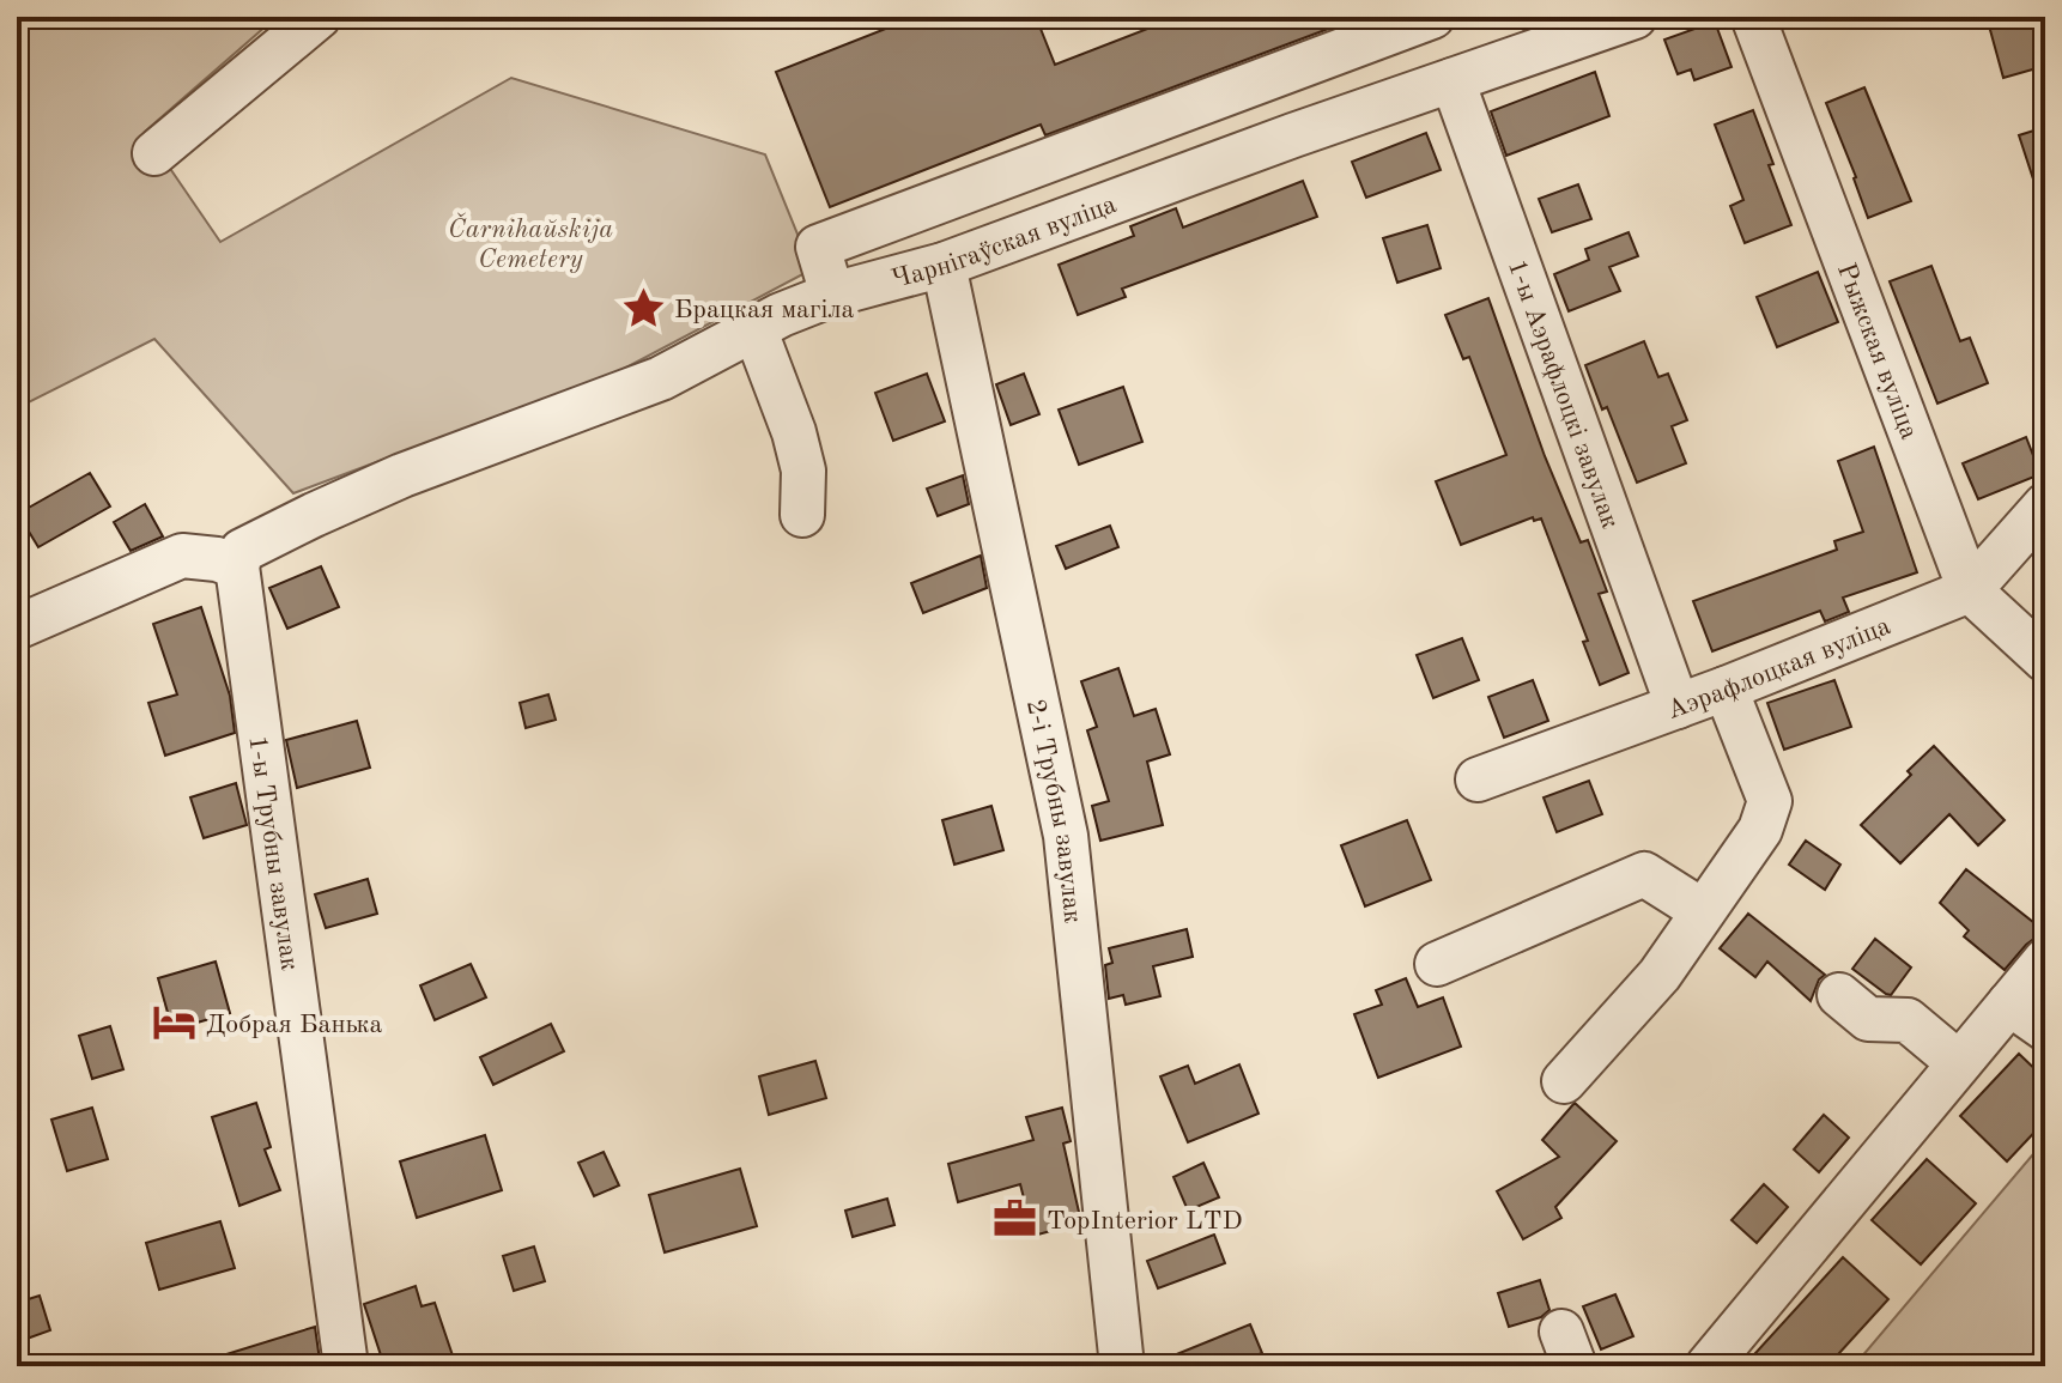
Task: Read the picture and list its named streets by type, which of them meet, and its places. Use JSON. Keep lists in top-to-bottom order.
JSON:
{
  "streets": {
    "street": [
      "Чарнігаўская вуліца",
      "Рыжская вуліца",
      "1-ы Аэрафлоцкі завулак",
      "Аэрафлоцкая вуліца",
      "2-і Трубны завулак",
      "1-ы Трубны завулак"
    ]
  },
  "crossings": [
    ["Чарнігаўская вуліца", "1-ы Аэрафлоцкі завулак"],
    ["Чарнігаўская вуліца", "2-і Трубны завулак"],
    ["Чарнігаўская вуліца", "1-ы Трубны завулак"],
    ["Рыжская вуліца", "Аэрафлоцкая вуліца"],
    ["1-ы Аэрафлоцкі завулак", "Аэрафлоцкая вуліца"]
  ],
  "parks": ["Čarnihaŭskija Cemetery"],
  "places": {
    "place": ["Брацкая магіла"],
    "hotel": ["Добрая Банька"],
    "office": ["TopInterior LTD"]
  }
}
